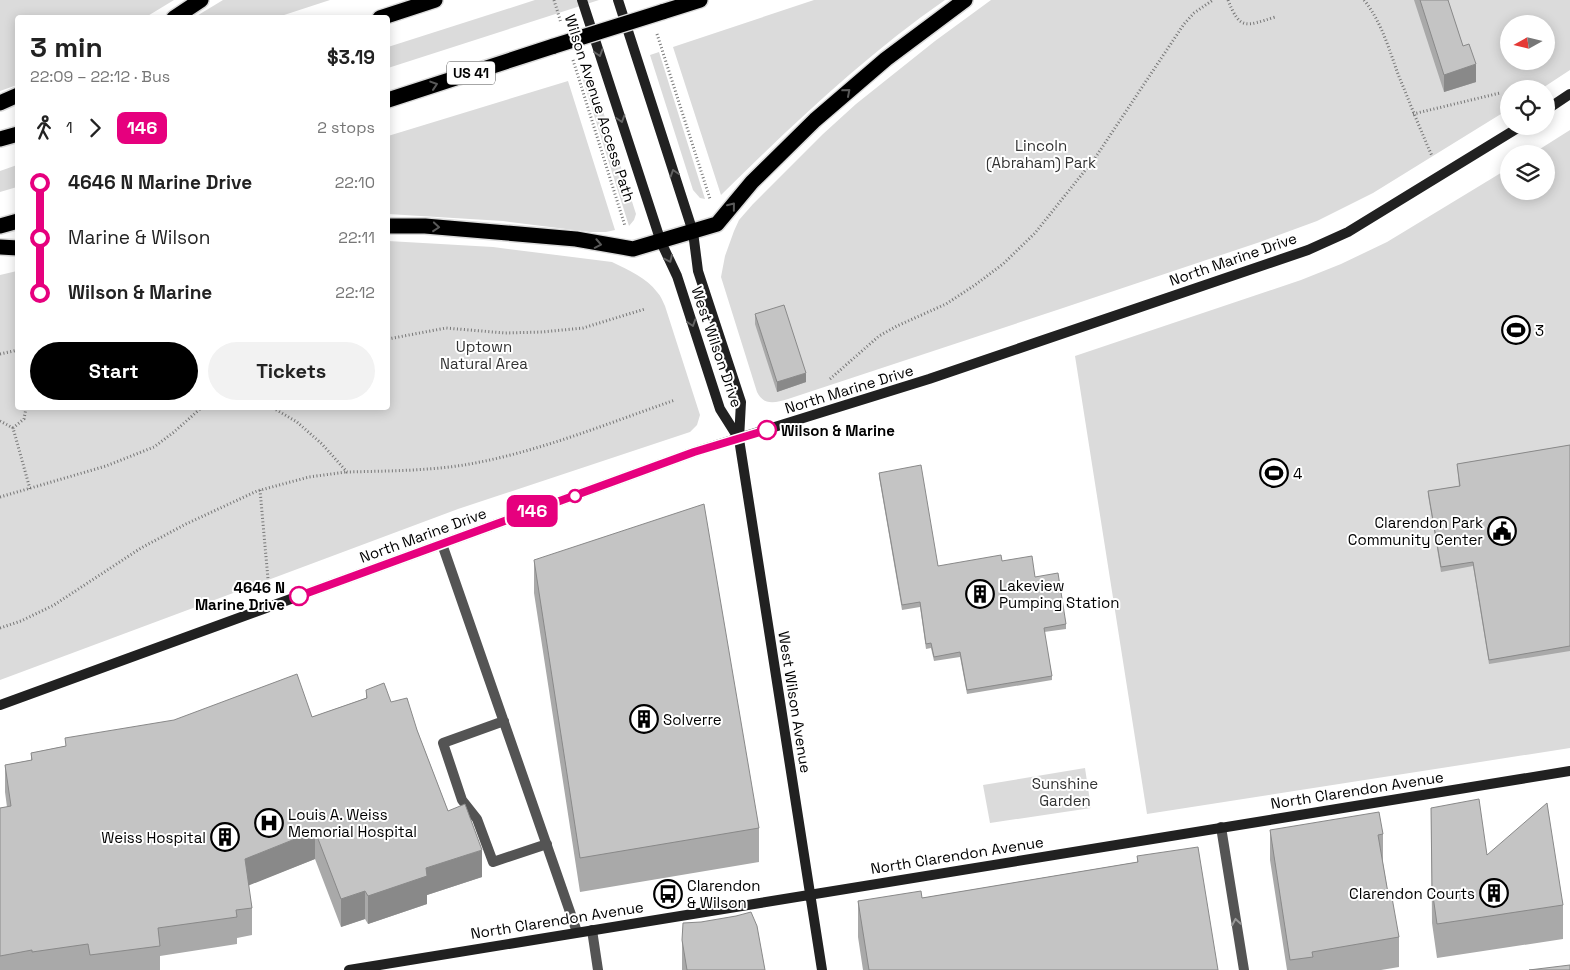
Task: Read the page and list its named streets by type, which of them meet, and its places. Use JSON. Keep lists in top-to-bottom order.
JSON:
{
  "streets": {
    "highway": ["US 41"],
    "street": [
      "North Marine Drive",
      "West Wilson Drive",
      "West Wilson Avenue",
      "North Clarendon Avenue"
    ],
    "path": ["Wilson Avenue Access Path"]
  },
  "crossings": [
    ["North Marine Drive", "West Wilson Drive"],
    ["North Marine Drive", "West Wilson Avenue"],
    ["West Wilson Drive", "West Wilson Avenue"],
    ["West Wilson Avenue", "North Clarendon Avenue"]
  ],
  "parks": ["Lincoln (Abraham) Park", "Uptown Natural Area", "Sunshine Garden"],
  "places": {
    "sports": ["3", "4"],
    "other": ["Wilson & Marine", "4646 N Marine Drive"],
    "public building": ["Clarendon Park Community Center"],
    "building": [
      "Lakeview Pumping Station",
      "Solverre",
      "Weiss Hospital",
      "Clarendon Courts"
    ],
    "hospital": ["Louis A. Weiss Memorial Hospital"],
    "bus stop": ["Clarendon & Wilson"]
  },
  "lines": ["bus line 146"],
  "north": "left",
  "page": {
    "on_map": "146",
    "heading": ["3 min", "22:09 – 22:12 · Bus", "$3.19"],
    "legs": ["1", "146", "2 stops"],
    "list": [
      {
        "name": "4646 N Marine Drive",
        "value": "22:10"
      },
      {
        "name": "Marine & Wilson",
        "value": "22:11"
      },
      {
        "name": "Wilson & Marine",
        "value": "22:12"
      }
    ],
    "buttons": ["Start", "Tickets"]
  }
}
